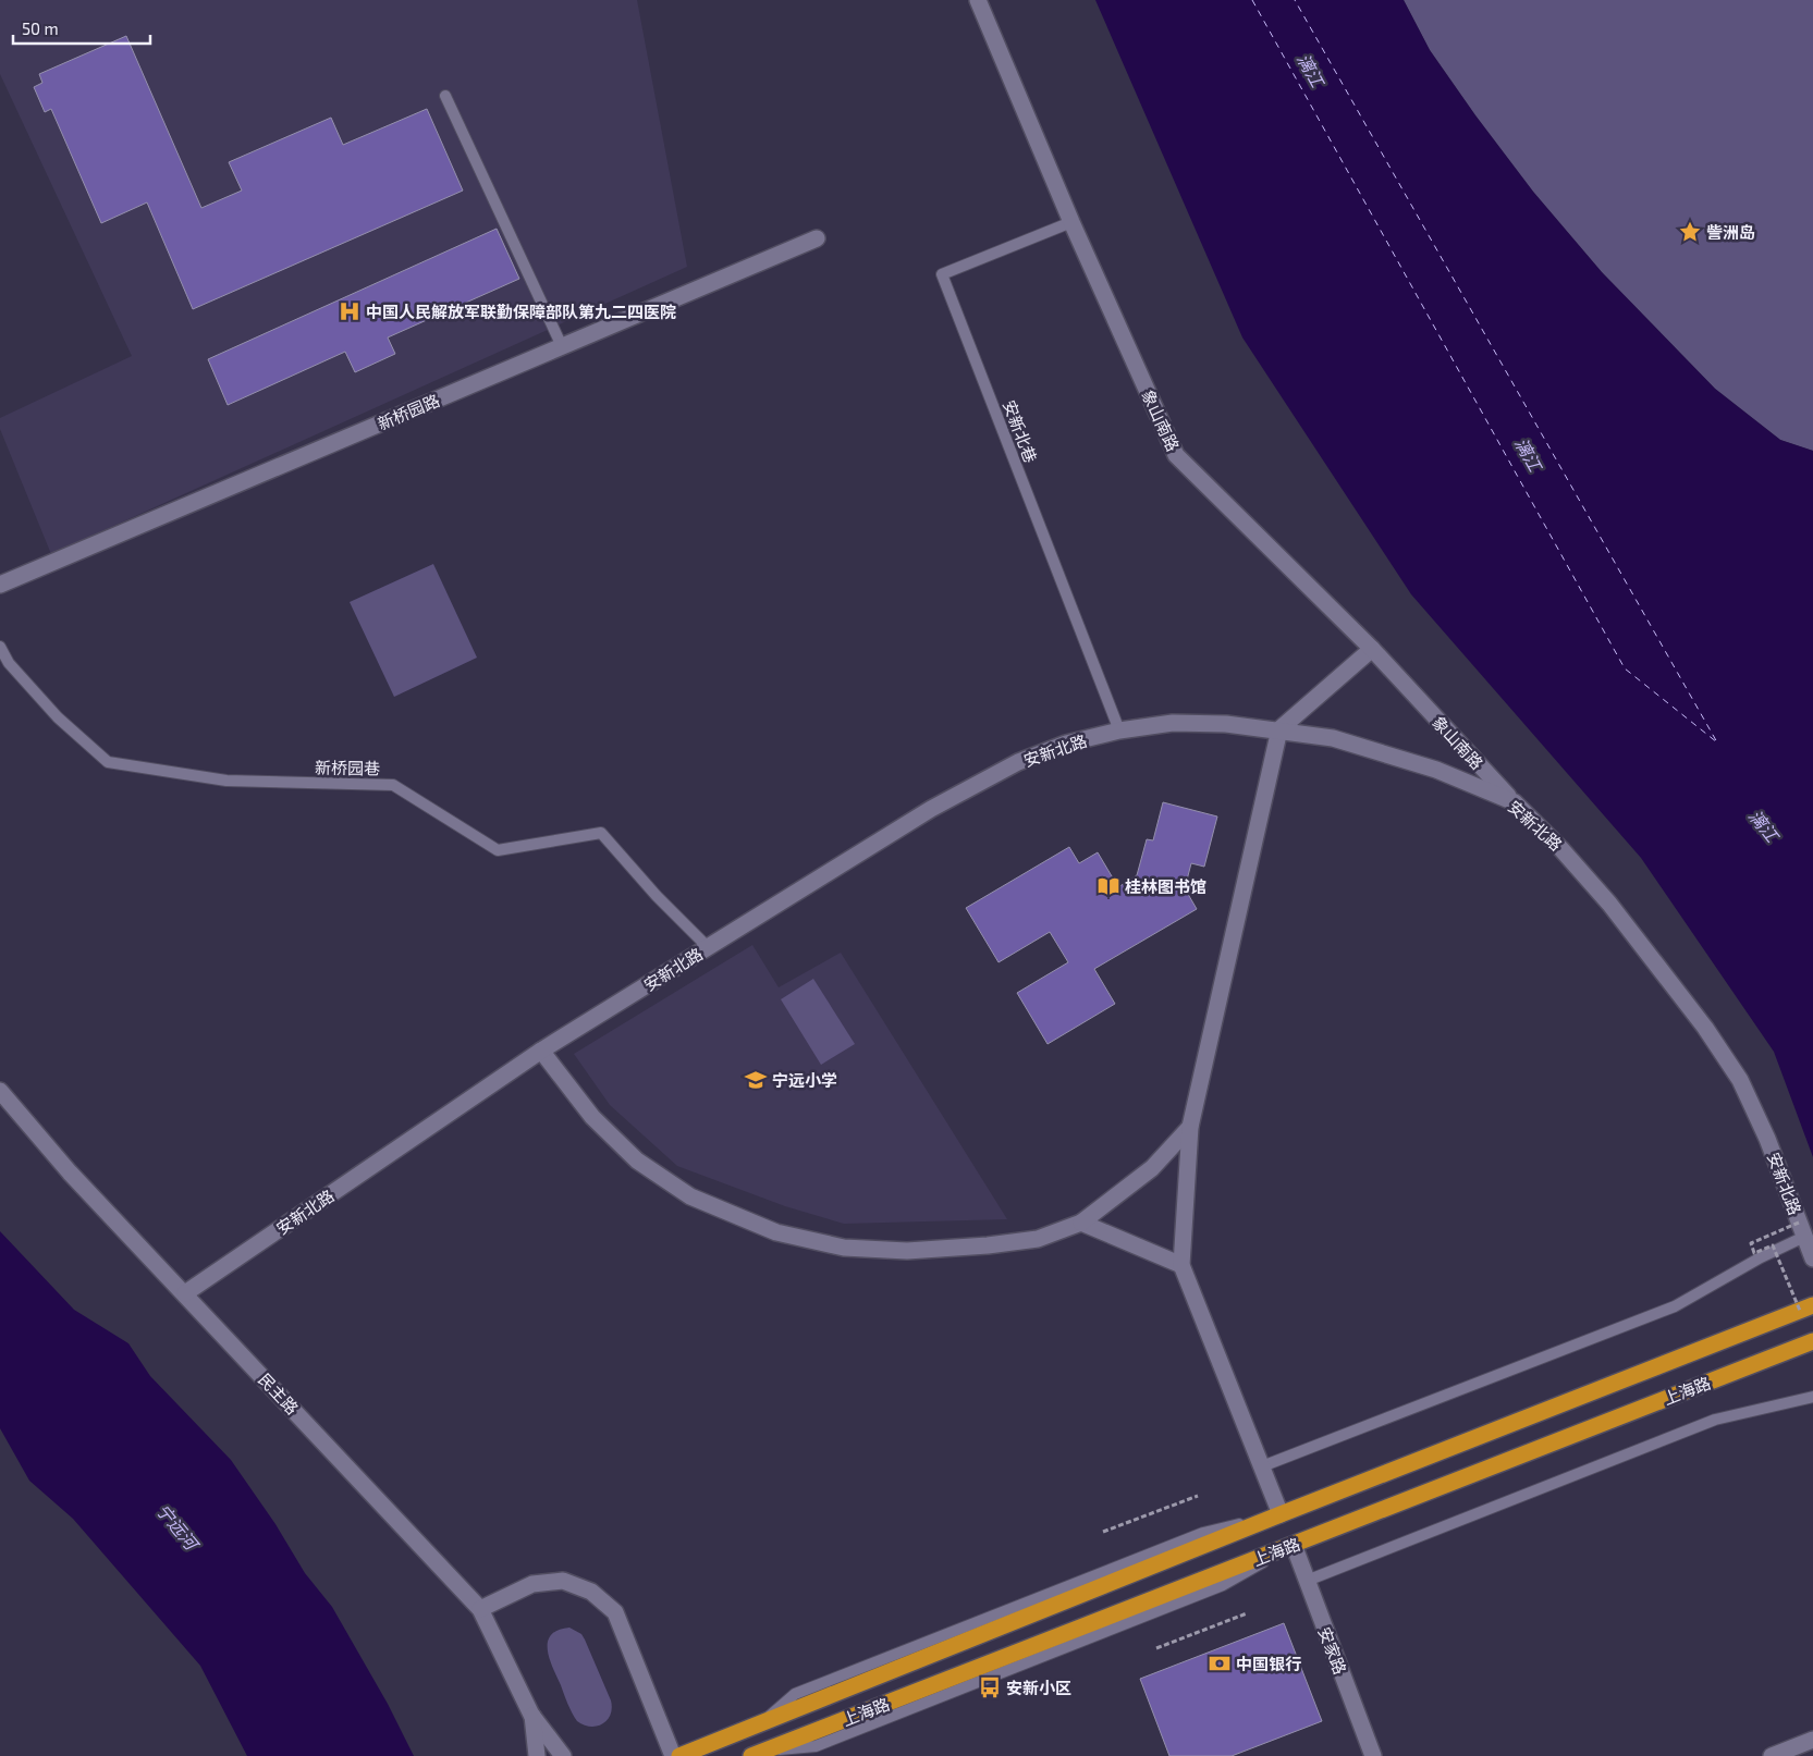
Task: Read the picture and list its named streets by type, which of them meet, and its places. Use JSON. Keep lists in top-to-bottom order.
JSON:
{
  "streets": {
    "highway": ["上海路"],
    "street": [
      "新桥园路",
      "象山南路",
      "安新北路",
      "民主路",
      "安家路"
    ],
    "lane": ["安新北巷", "新桥园巷"]
  },
  "crossings": [
    ["象山南路", "安新北巷"],
    ["象山南路", "安新北路"],
    ["安新北巷", "安新北路"],
    ["安新北路", "新桥园巷"],
    ["安新北路", "民主路"],
    ["上海路", "安家路"]
  ],
  "water": ["漓江", "宁远河"],
  "places": {
    "place": ["訾洲岛"],
    "hospital": ["中国人民解放军联勤保障部队第九二四医院"],
    "library": ["桂林图书馆"],
    "school or university": ["宁远小学"],
    "bank": ["中国银行"],
    "bus stop": ["安新小区"]
  },
  "scale_bar": "50 m"
}
